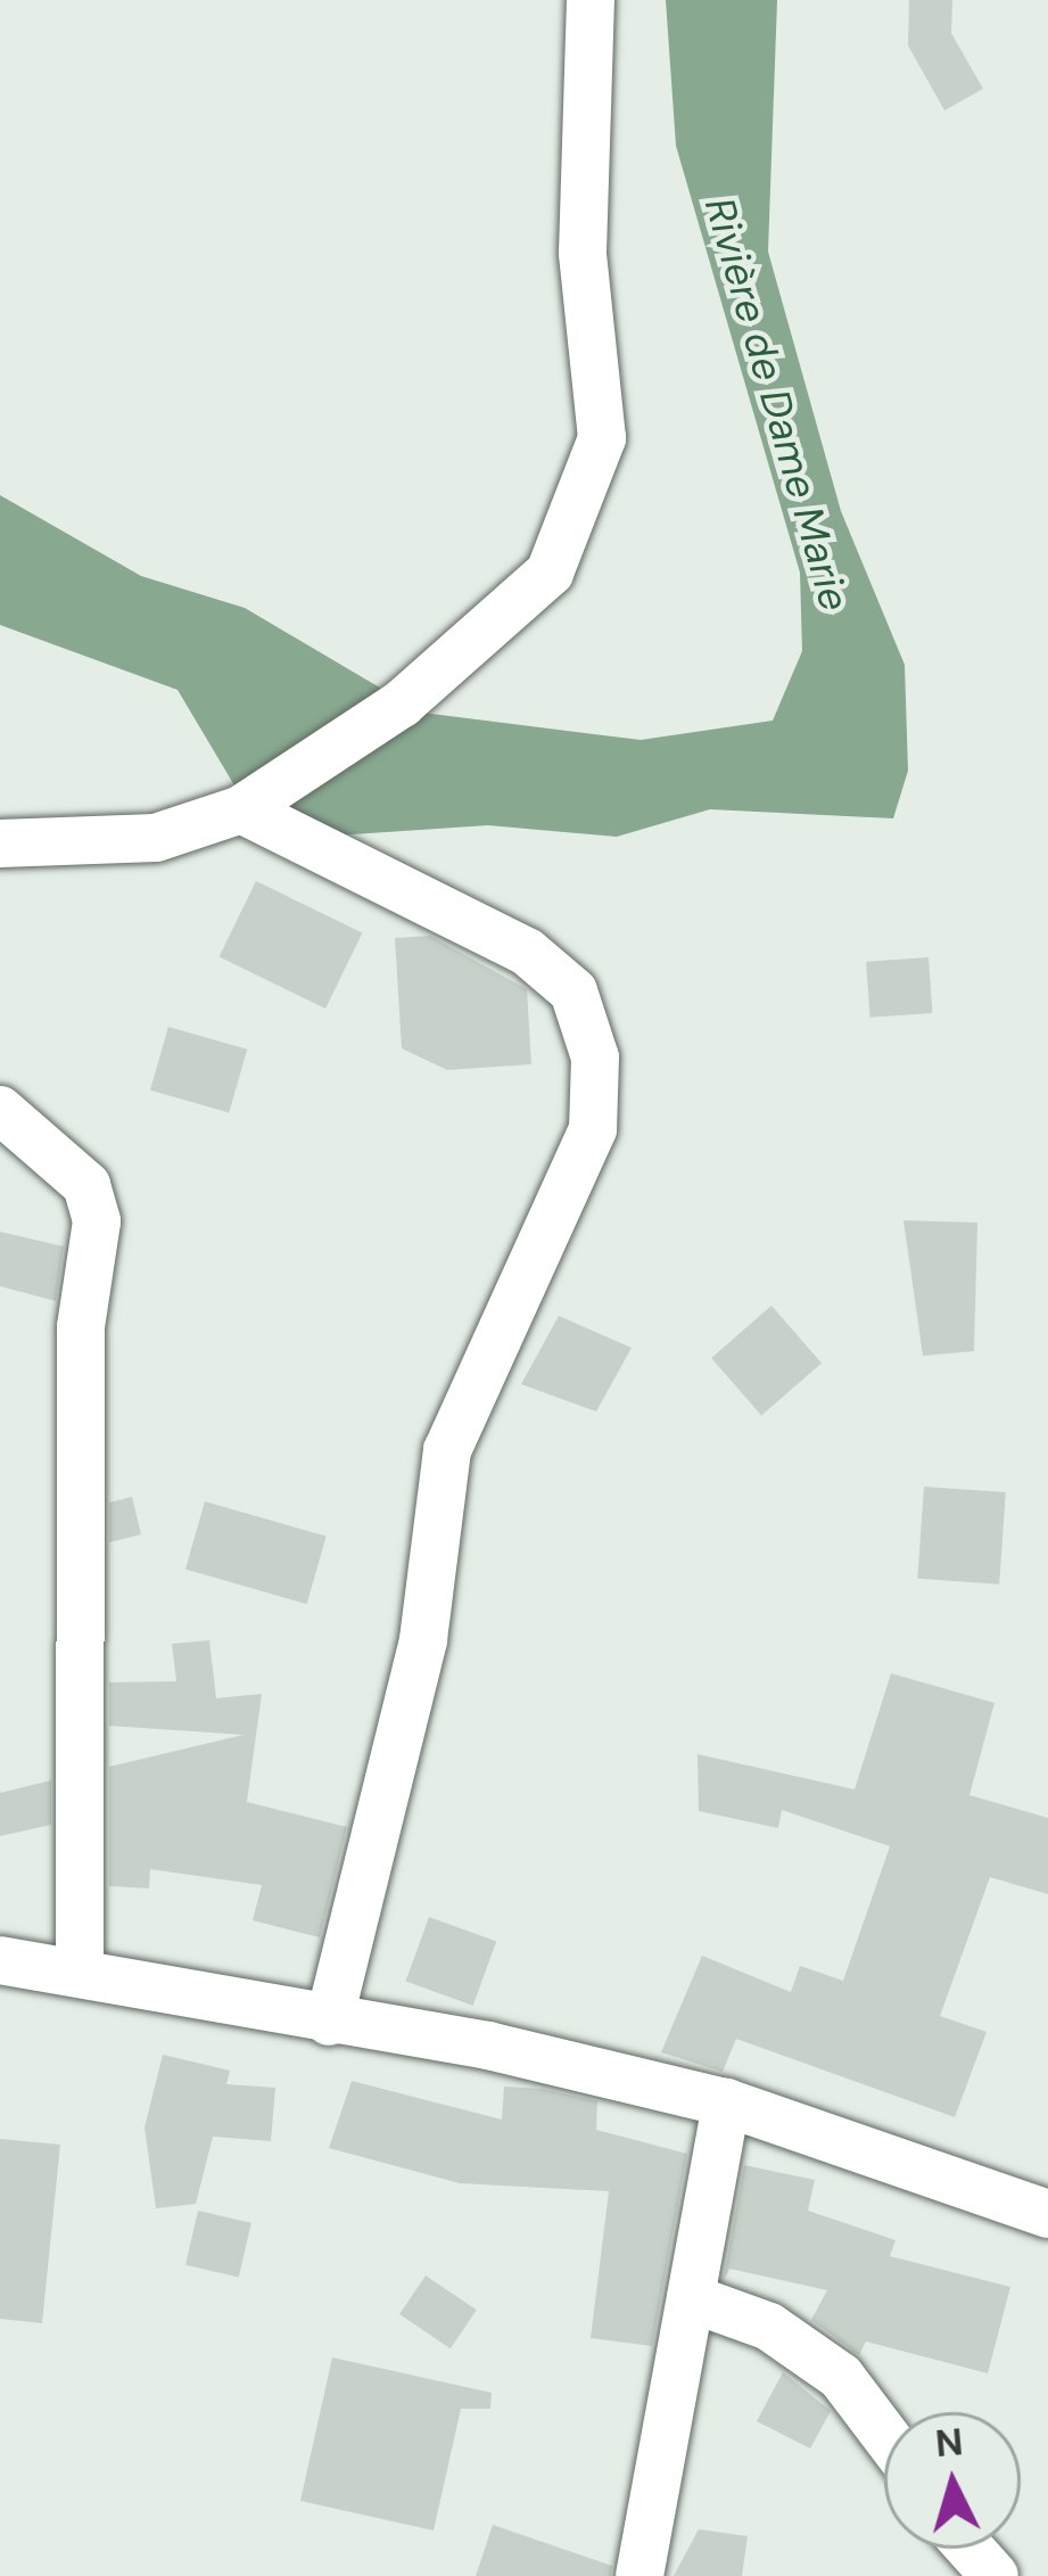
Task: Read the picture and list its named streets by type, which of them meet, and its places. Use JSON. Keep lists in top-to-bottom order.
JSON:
{
  "water": ["Rivière de Dame Marie"],
  "north": "top"
}
